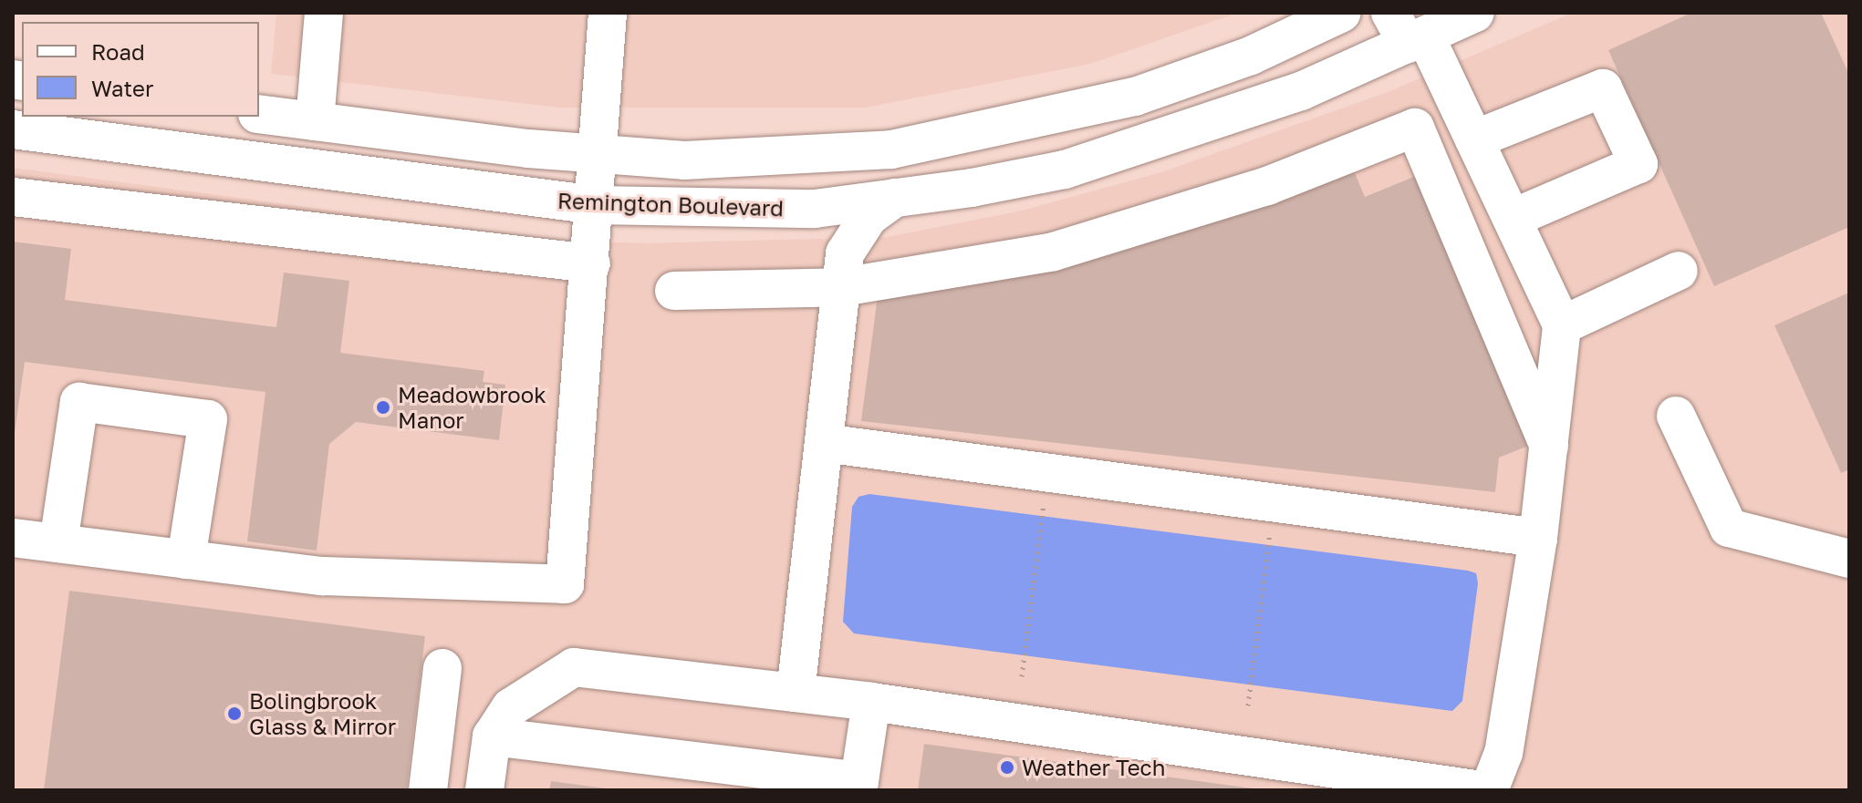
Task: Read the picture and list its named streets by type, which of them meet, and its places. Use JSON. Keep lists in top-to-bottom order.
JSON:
{
  "streets": {
    "street": ["Remington Boulevard"]
  },
  "places": ["Meadowbrook Manor", "Bolingbrook Glass & Mirror", "Weather Tech"],
  "legend": ["Road", "Water"]
}
